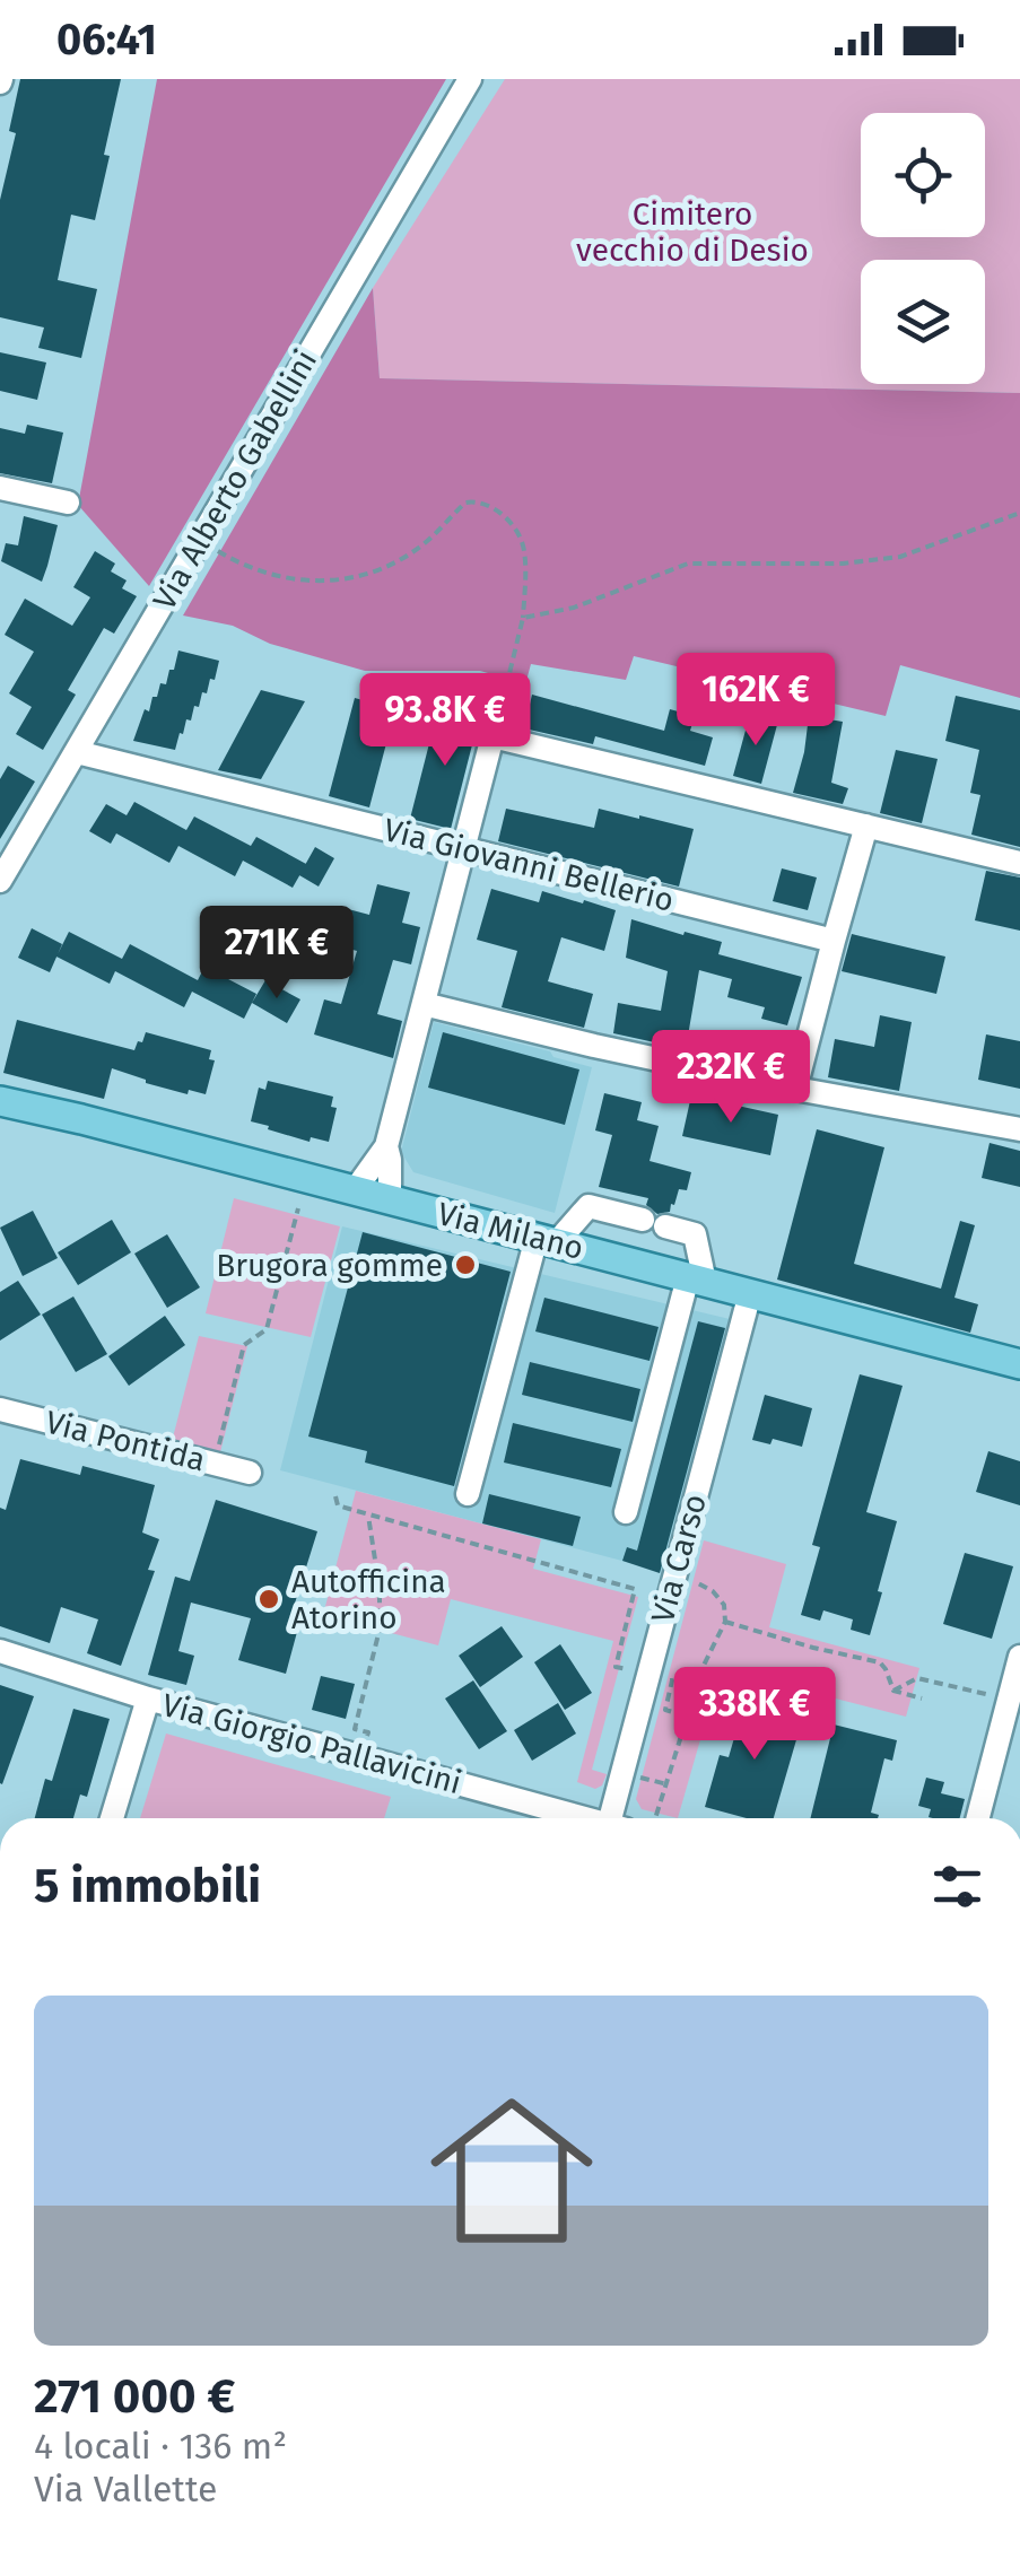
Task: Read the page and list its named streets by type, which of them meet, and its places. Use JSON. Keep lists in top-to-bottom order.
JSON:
{
  "streets": {
    "main road": ["Via Milano"],
    "street": [
      "Via Alberto Gabellini",
      "Via Giovanni Bellerio",
      "Via Pontida",
      "Via Carso",
      "Via Giorgio Pallavicini"
    ]
  },
  "crossings": [
    ["Via Alberto Gabellini", "Via Giovanni Bellerio"],
    ["Via Milano", "Via Carso"]
  ],
  "parks": ["Cimitero vecchio di Desio"],
  "places": ["Brugora gomme", "Autofficina Atorino"],
  "page": {
    "status": "06:41",
    "price": [
      "162K €",
      "93.8K €",
      "271K €",
      "232K €",
      "338K €"
    ],
    "heading": "5 immobili",
    "list": [
      {
        "name": "271 000 €",
        "note": "4 locali · 136 m² · Via Vallette"
      }
    ]
  }
}
